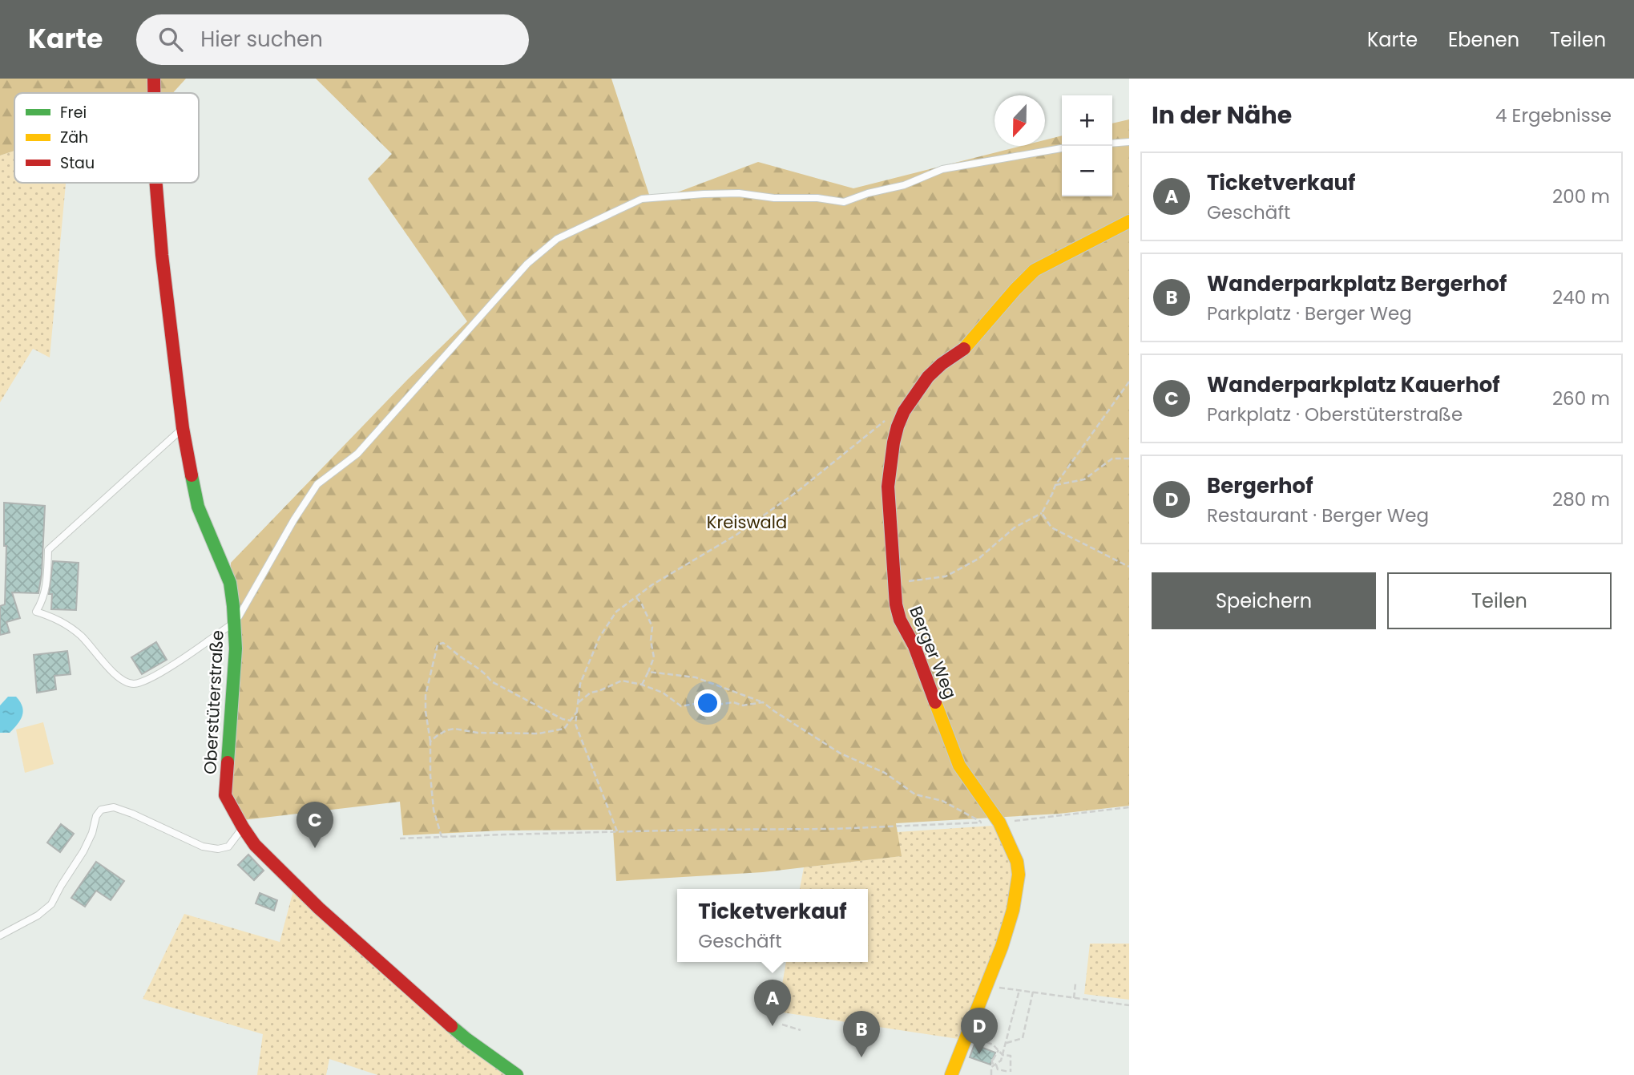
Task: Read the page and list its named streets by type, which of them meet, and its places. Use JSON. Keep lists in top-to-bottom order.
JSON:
{
  "streets": {
    "street": ["Berger Weg", "Oberstüterstraße"]
  },
  "parks": ["Kreiswald"],
  "legend": ["Frei", "Zäh", "Stau"],
  "north": "bottom",
  "page": {
    "header": "Karte",
    "search": "Hier suchen",
    "nav": ["Karte", "Ebenen", "Teilen"],
    "heading": ["In der Nähe", "4 Ergebnisse"],
    "map_buttons": ["+", "−"],
    "list": [
      {
        "mark": "A",
        "name": "Ticketverkauf",
        "note": "Geschäft",
        "value": "200 m"
      },
      {
        "mark": "B",
        "name": "Wanderparkplatz Bergerhof",
        "note": "Parkplatz · Berger Weg",
        "value": "240 m"
      },
      {
        "mark": "C",
        "name": "Wanderparkplatz Kauerhof",
        "note": "Parkplatz · Oberstüterstraße",
        "value": "260 m"
      },
      {
        "mark": "D",
        "name": "Bergerhof",
        "note": "Restaurant · Berger Weg",
        "value": "280 m"
      }
    ],
    "buttons": ["Speichern", "Teilen"],
    "pins": [
      "C",
      "A",
      "D",
      "B"
    ],
    "popup": ["Ticketverkauf", "Geschäft"]
  }
}
